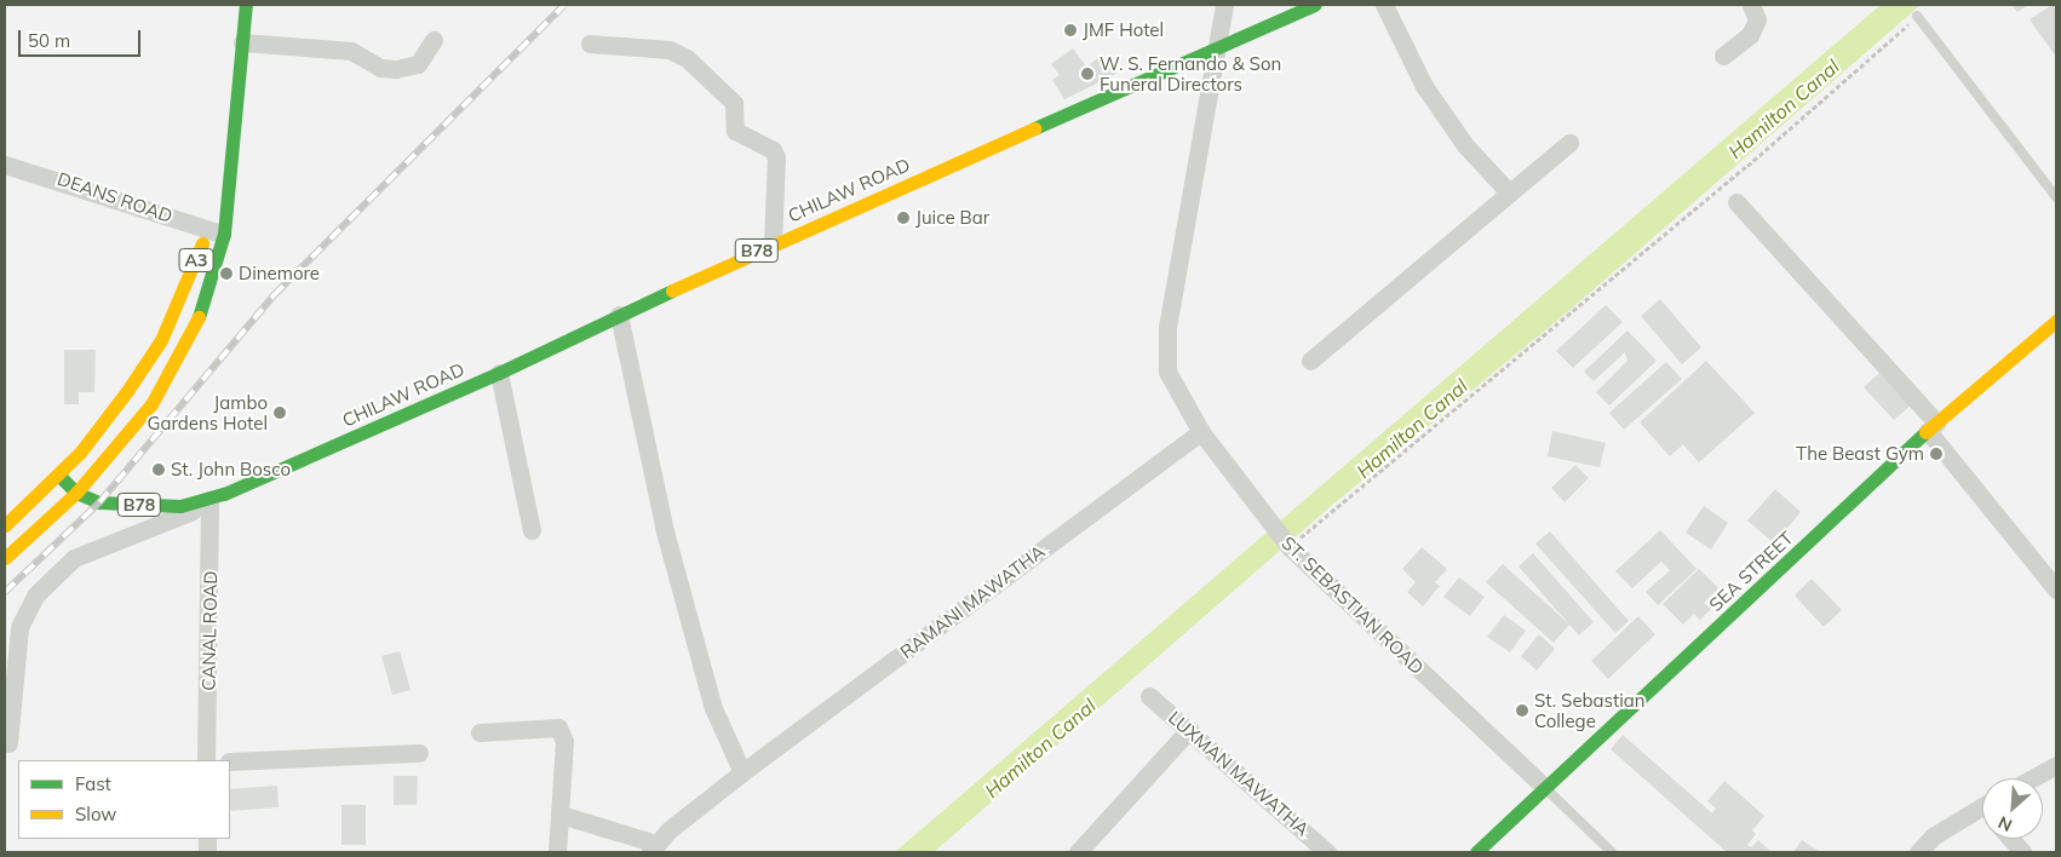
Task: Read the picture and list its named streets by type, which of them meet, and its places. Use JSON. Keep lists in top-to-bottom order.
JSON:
{
  "streets": {
    "main road": [
      "CHILAW ROAD",
      "B78",
      "A3",
      "SEA STREET"
    ],
    "street": [
      "DEANS ROAD",
      "RAMANI MAWATHA",
      "ST. SEBASTIAN ROAD",
      "CANAL ROAD",
      "LUXMAN MAWATHA"
    ]
  },
  "crossings": [
    ["CHILAW ROAD", "B78"],
    ["CHILAW ROAD", "A3"],
    ["CHILAW ROAD", "ST. SEBASTIAN ROAD"],
    ["CHILAW ROAD", "CANAL ROAD"],
    ["DEANS ROAD", "A3"],
    ["B78", "CANAL ROAD"],
    ["SEA STREET", "ST. SEBASTIAN ROAD"],
    ["RAMANI MAWATHA", "ST. SEBASTIAN ROAD"]
  ],
  "water": ["Hamilton Canal"],
  "places": [
    "JMF Hotel",
    "W. S. Fernando & Son Funeral Directors",
    "Juice Bar",
    "Dinemore",
    "Jambo Gardens Hotel",
    "The Beast Gym",
    "St. John Bosco",
    "St. Sebastian College"
  ],
  "legend": ["Fast", "Slow"],
  "scale_bar": "50 m",
  "north": "bottom left"
}
